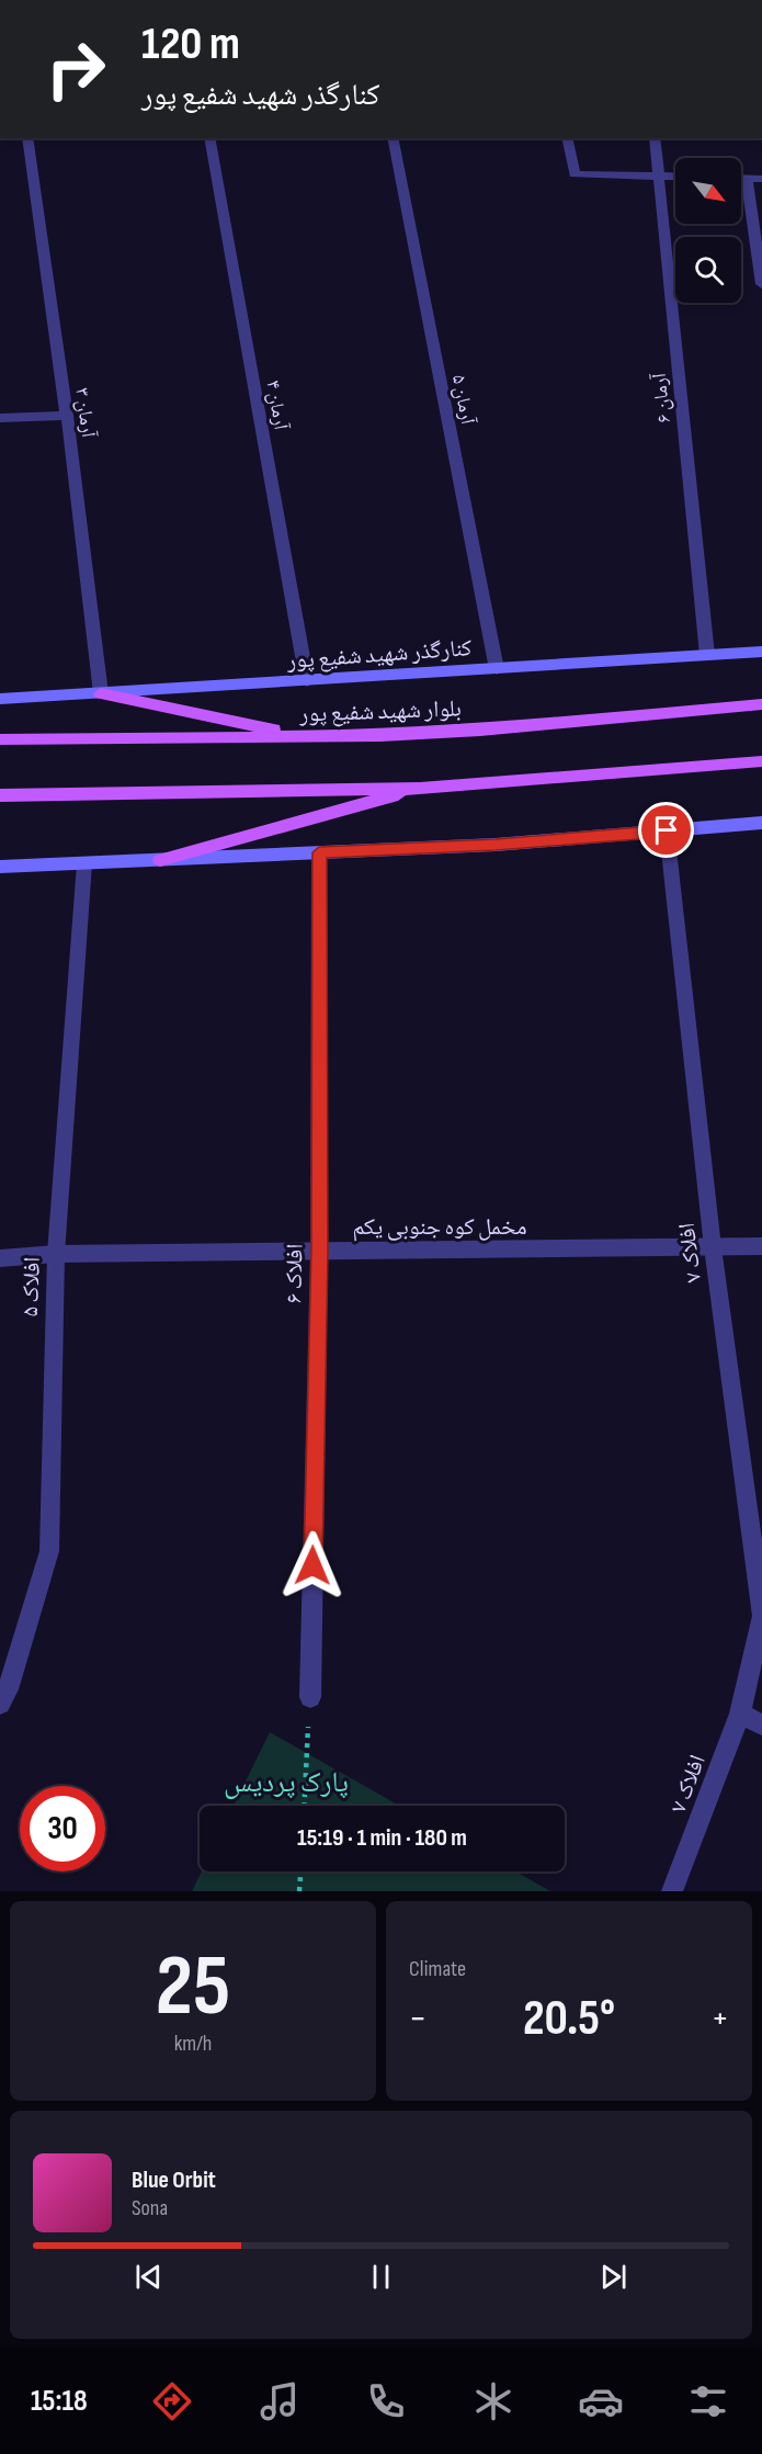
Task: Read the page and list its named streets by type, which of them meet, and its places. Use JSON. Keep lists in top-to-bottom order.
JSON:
{
  "streets": {
    "main road": ["کنارگذر شهید شفیع پور", "بلوار شهید شفیع پور"],
    "street": [
      "آرمان ۶",
      "آرمان ۵",
      "آرمان ۴",
      "آرمان ۳",
      "مخمل کوه جنوبی یکم",
      "افلاک ۷",
      "افلاک ۶",
      "افلاک ۵"
    ]
  },
  "crossings": [
    ["آرمان ۶", "کنارگذر شهید شفیع پور"],
    ["آرمان ۵", "کنارگذر شهید شفیع پور"],
    ["آرمان ۴", "کنارگذر شهید شفیع پور"],
    ["آرمان ۳", "کنارگذر شهید شفیع پور"],
    ["مخمل کوه جنوبی یکم", "افلاک ۷"],
    ["مخمل کوه جنوبی یکم", "افلاک ۶"],
    ["مخمل کوه جنوبی یکم", "افلاک ۵"]
  ],
  "parks": ["پارک پردیس"],
  "north": "bottom right",
  "page": {
    "turn": ["120 m", "کنارگذر شهید شفیع پور"],
    "limit": "30",
    "trip": "15:19 · 1 min · 180 m",
    "tile": [
      ["25", "km/h"],
      "Climate"
    ],
    "heat": ["−", "20.5°", "+"],
    "song": ["Blue Orbit", "Sona"],
    "tabs": "15:18"
  }
}
